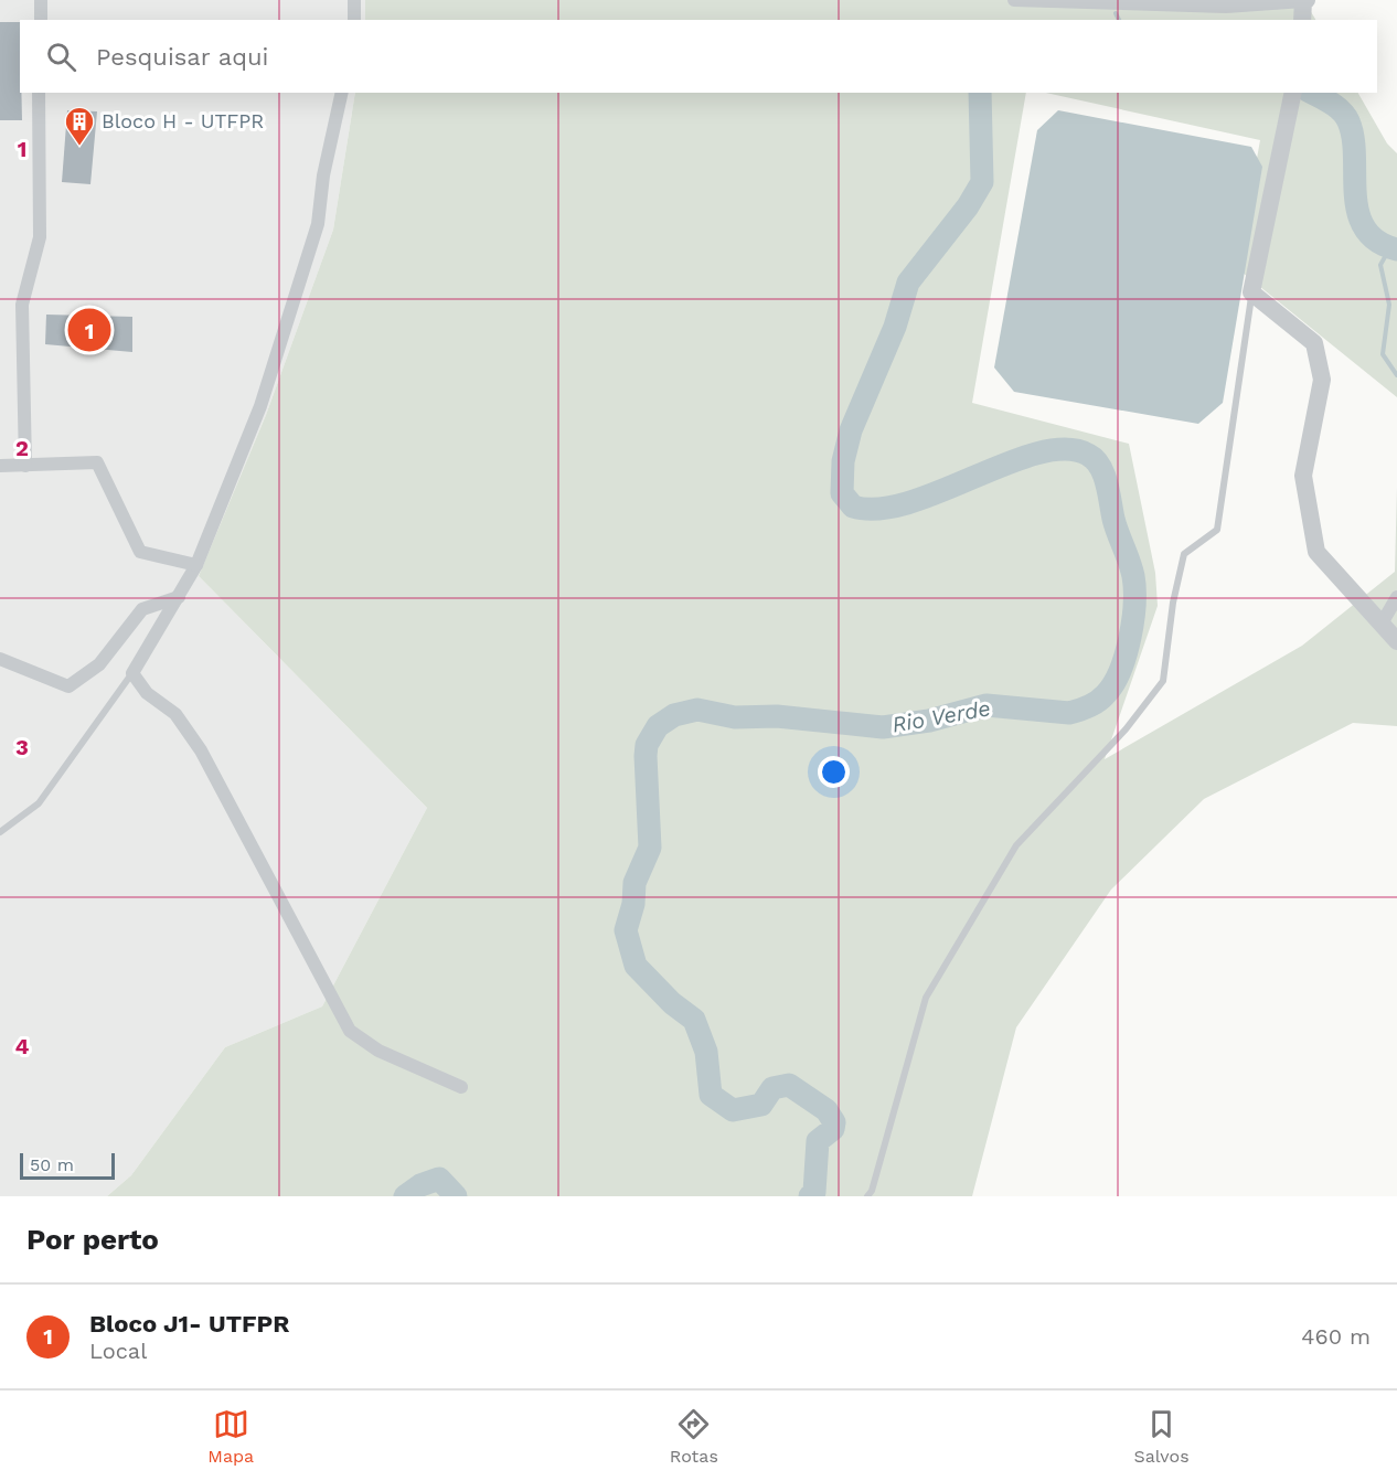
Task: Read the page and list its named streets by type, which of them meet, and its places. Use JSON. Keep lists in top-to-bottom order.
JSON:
{
  "water": ["Rio Verde"],
  "places": {
    "building": ["Bloco H - UTFPR"]
  },
  "scale_bar": "50 m",
  "page": {
    "search": "Pesquisar aqui",
    "pins": "1",
    "scale": "50 m",
    "heading": "Por perto",
    "list": [
      {
        "mark": "1",
        "name": "Bloco J1- UTFPR",
        "note": "Local",
        "value": "460 m"
      }
    ],
    "nav": ["Mapa", "Rotas", "Salvos"]
  },
  "grid": {
    "rows": [
      "1",
      "2",
      "3",
      "4"
    ]
  }
}
